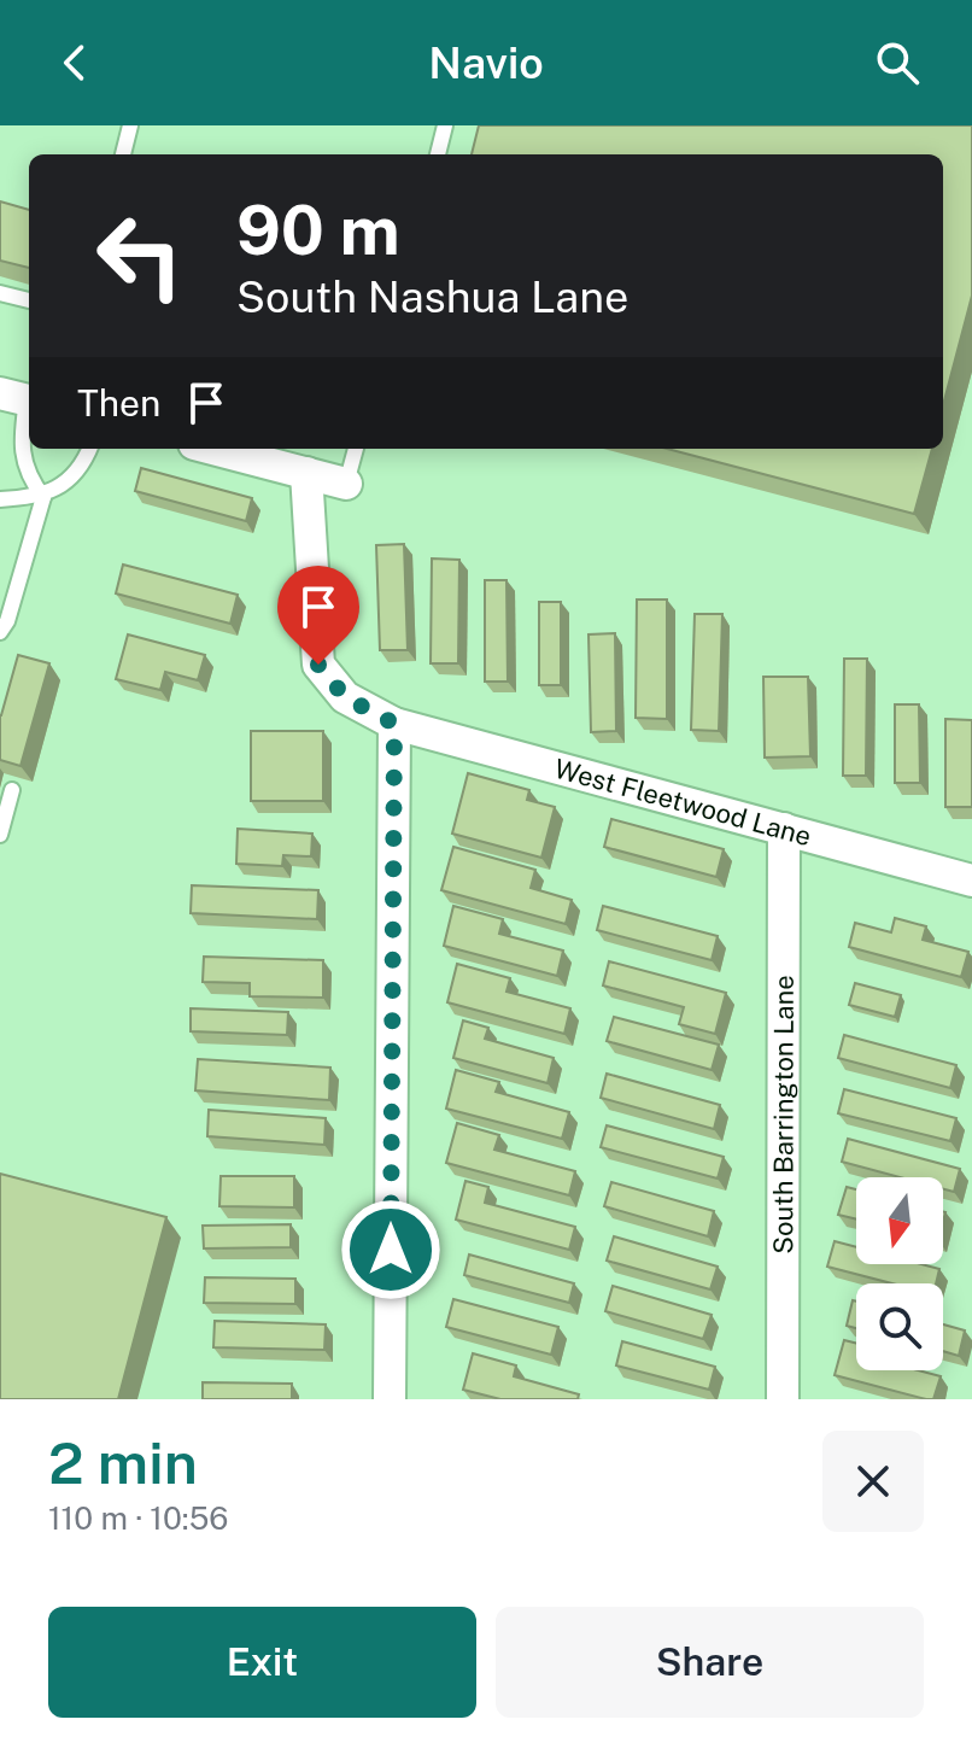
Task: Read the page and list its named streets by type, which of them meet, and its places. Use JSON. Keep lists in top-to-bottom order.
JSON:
{
  "streets": {
    "street": ["West Fleetwood Lane", "South Barrington Lane"]
  },
  "crossings": [
    ["West Fleetwood Lane", "South Barrington Lane"]
  ],
  "north": "bottom",
  "page": {
    "header": "Navio",
    "turn": ["90 m", "South Nashua Lane"],
    "then": "Then",
    "heading": ["2 min", "110 m · 10:56"],
    "buttons": ["Exit", "Share"]
  }
}
